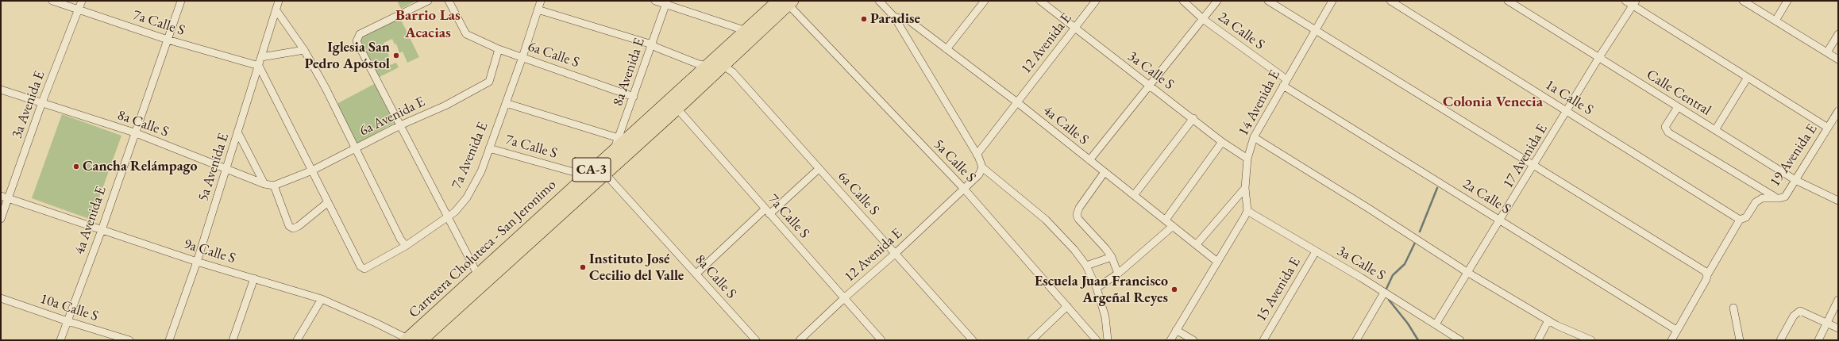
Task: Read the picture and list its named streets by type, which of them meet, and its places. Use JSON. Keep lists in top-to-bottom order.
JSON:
{
  "streets": {
    "highway": ["CA-3", "Carretera Choluteca - San Jeronimo"],
    "street": [
      "7a Calle S",
      "2a Calle S",
      "12 Avenida E",
      "6a Calle S",
      "3a Calle S",
      "8a Avenida E",
      "Calle Central",
      "1a Calle S",
      "14 Avenida E",
      "3a Avenida E",
      "6a Avenida E",
      "8a Calle S",
      "4a Calle S",
      "7a Avenida E",
      "19 Avenida E",
      "17 Avenida E",
      "5a Calle S",
      "5a Avenida E",
      "4a Avenida E",
      "9a Calle S",
      "15 Avenida E",
      "10a Calle S"
    ]
  },
  "crossings": [
    ["7a Calle S", "12 Avenida E"],
    ["7a Calle S", "3a Avenida E"],
    ["7a Calle S", "7a Avenida E"],
    ["7a Calle S", "5a Avenida E"],
    ["7a Calle S", "4a Avenida E"],
    ["7a Calle S", "Carretera Choluteca - San Jeronimo"],
    ["2a Calle S", "14 Avenida E"],
    ["2a Calle S", "17 Avenida E"],
    ["12 Avenida E", "6a Calle S"],
    ["12 Avenida E", "3a Calle S"],
    ["12 Avenida E", "4a Calle S"],
    ["12 Avenida E", "5a Calle S"],
    ["6a Calle S", "8a Avenida E"],
    ["6a Calle S", "6a Avenida E"],
    ["6a Calle S", "7a Avenida E"],
    ["6a Calle S", "Carretera Choluteca - San Jeronimo"],
    ["3a Calle S", "14 Avenida E"],
    ["3a Calle S", "17 Avenida E"],
    ["3a Calle S", "15 Avenida E"],
    ["8a Avenida E", "Carretera Choluteca - San Jeronimo"],
    ["Calle Central", "19 Avenida E"],
    ["Calle Central", "17 Avenida E"],
    ["1a Calle S", "19 Avenida E"],
    ["1a Calle S", "17 Avenida E"],
    ["3a Avenida E", "8a Calle S"],
    ["3a Avenida E", "9a Calle S"],
    ["6a Avenida E", "8a Calle S"],
    ["8a Calle S", "5a Avenida E"],
    ["8a Calle S", "4a Avenida E"],
    ["8a Calle S", "Carretera Choluteca - San Jeronimo"],
    ["5a Calle S", "Carretera Choluteca - San Jeronimo"],
    ["5a Avenida E", "9a Calle S"],
    ["4a Avenida E", "9a Calle S"],
    ["4a Avenida E", "10a Calle S"],
    ["Carretera Choluteca - San Jeronimo", "9a Calle S"]
  ],
  "districts": ["Barrio Las Acacias", "Colonia Venecia"],
  "places": [
    "Paradise",
    "Iglesia San Pedro Apóstol",
    "Cancha Relámpago",
    "Instituto José Cecilio del Valle",
    "Escuela Juan Francisco Argeñal Reyes"
  ]
}
